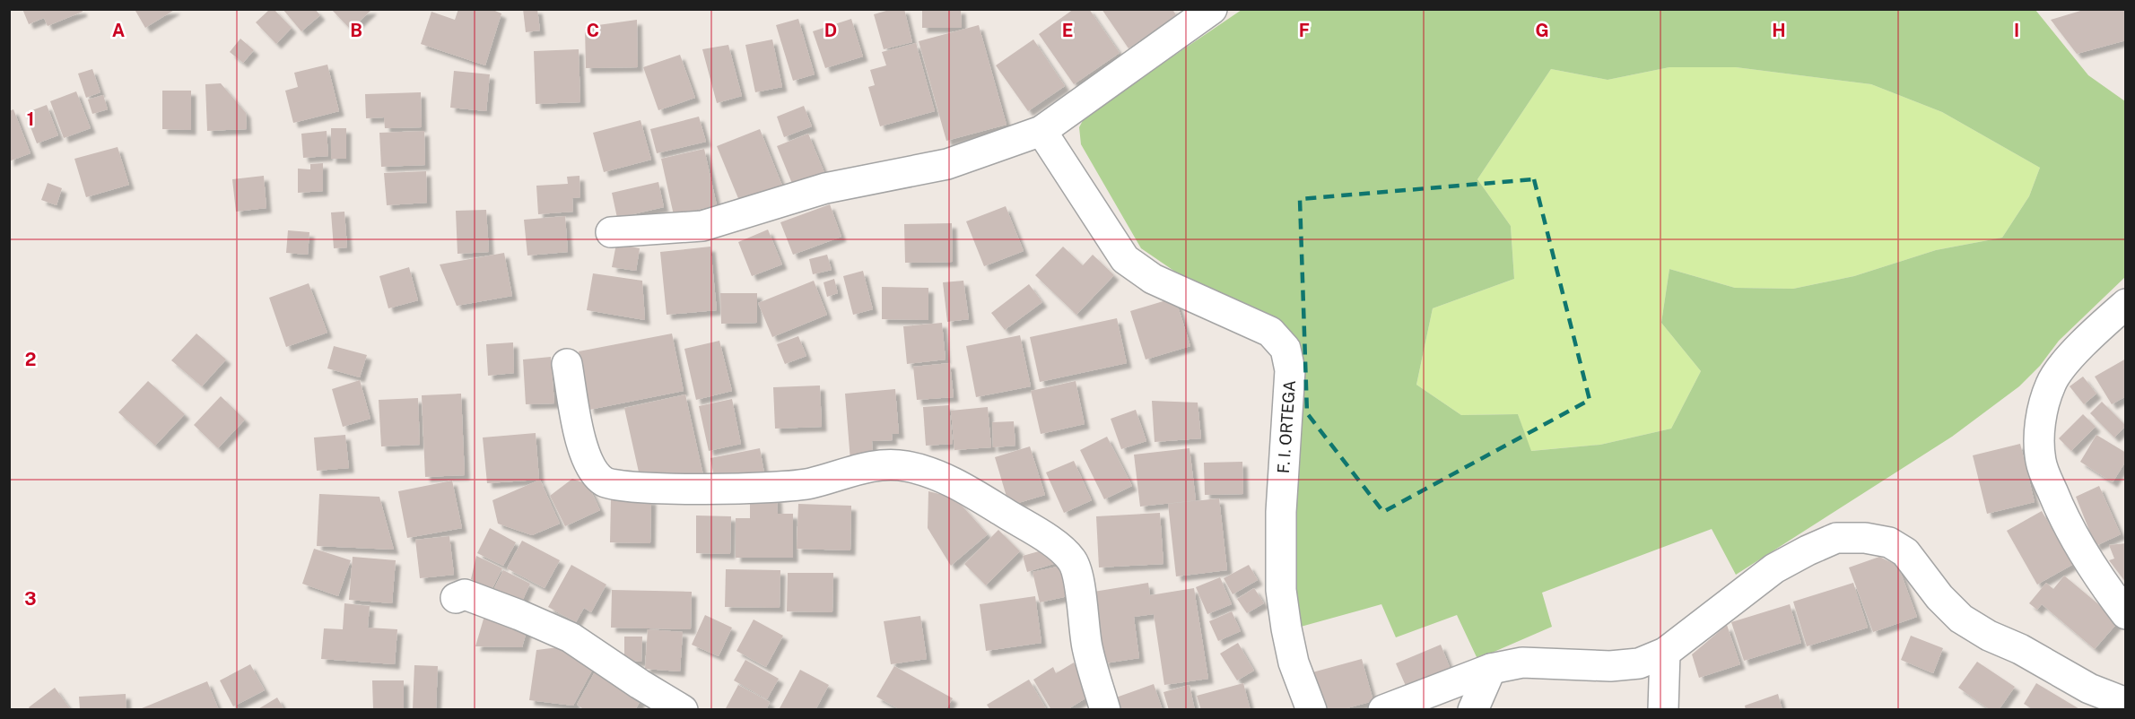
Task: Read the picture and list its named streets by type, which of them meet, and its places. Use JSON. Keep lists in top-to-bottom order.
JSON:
{
  "streets": {
    "street": ["F. I. ORTEGA"]
  },
  "grid": {
    "columns": [
      "A",
      "B",
      "C",
      "D",
      "E",
      "F",
      "G",
      "H",
      "I"
    ],
    "rows": ["1", "2", "3"]
  }
}
